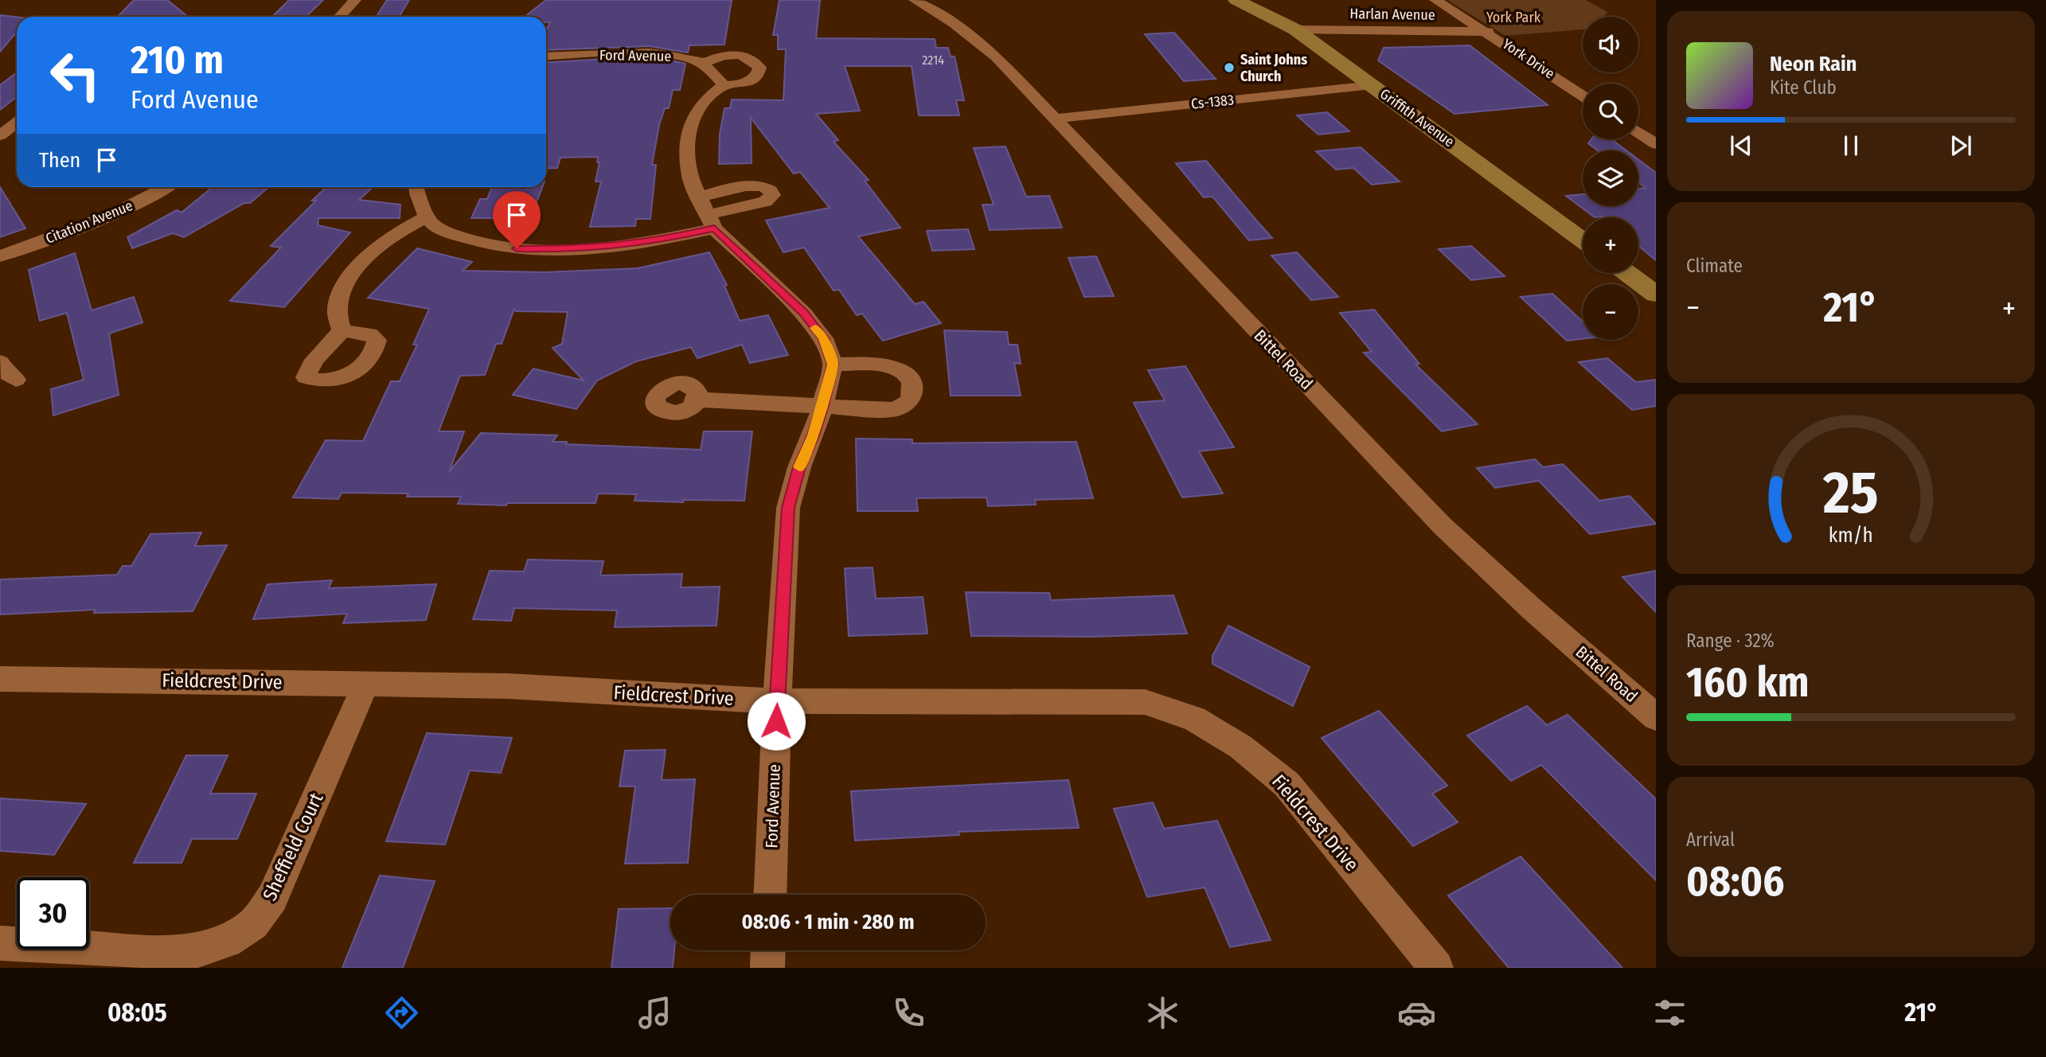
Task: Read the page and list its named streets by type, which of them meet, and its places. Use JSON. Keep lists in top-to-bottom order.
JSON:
{
  "streets": {
    "street": [
      "Harlan Avenue",
      "Ford Avenue",
      "York Drive",
      "Cs-1383",
      "Griffith Avenue",
      "Citation Avenue",
      "Bittel Road",
      "Fieldcrest Drive",
      "Sheffield Court"
    ]
  },
  "crossings": [
    ["Harlan Avenue", "York Drive"],
    ["Harlan Avenue", "Griffith Avenue"],
    ["Ford Avenue", "Fieldcrest Drive"],
    ["Cs-1383", "Griffith Avenue"],
    ["Cs-1383", "Bittel Road"],
    ["Fieldcrest Drive", "Sheffield Court"]
  ],
  "parks": ["York Park"],
  "places": ["Saint Johns Church"],
  "house_numbers": ["2214"],
  "page": {
    "map_buttons": ["+", "−"],
    "turn": ["210 m", "Ford Avenue"],
    "song": ["Neon Rain", "Kite Club"],
    "then": "Then",
    "tile": [
      "Climate",
      ["Range · 32%", "160 km"],
      ["Arrival", "08:06"]
    ],
    "heat": ["−", "21°", "+"],
    "limit": "30",
    "trip": "08:06 · 1 min · 280 m",
    "tabs": ["08:05", "21°"],
    "gauge": ["25", "km/h"]
  }
}
